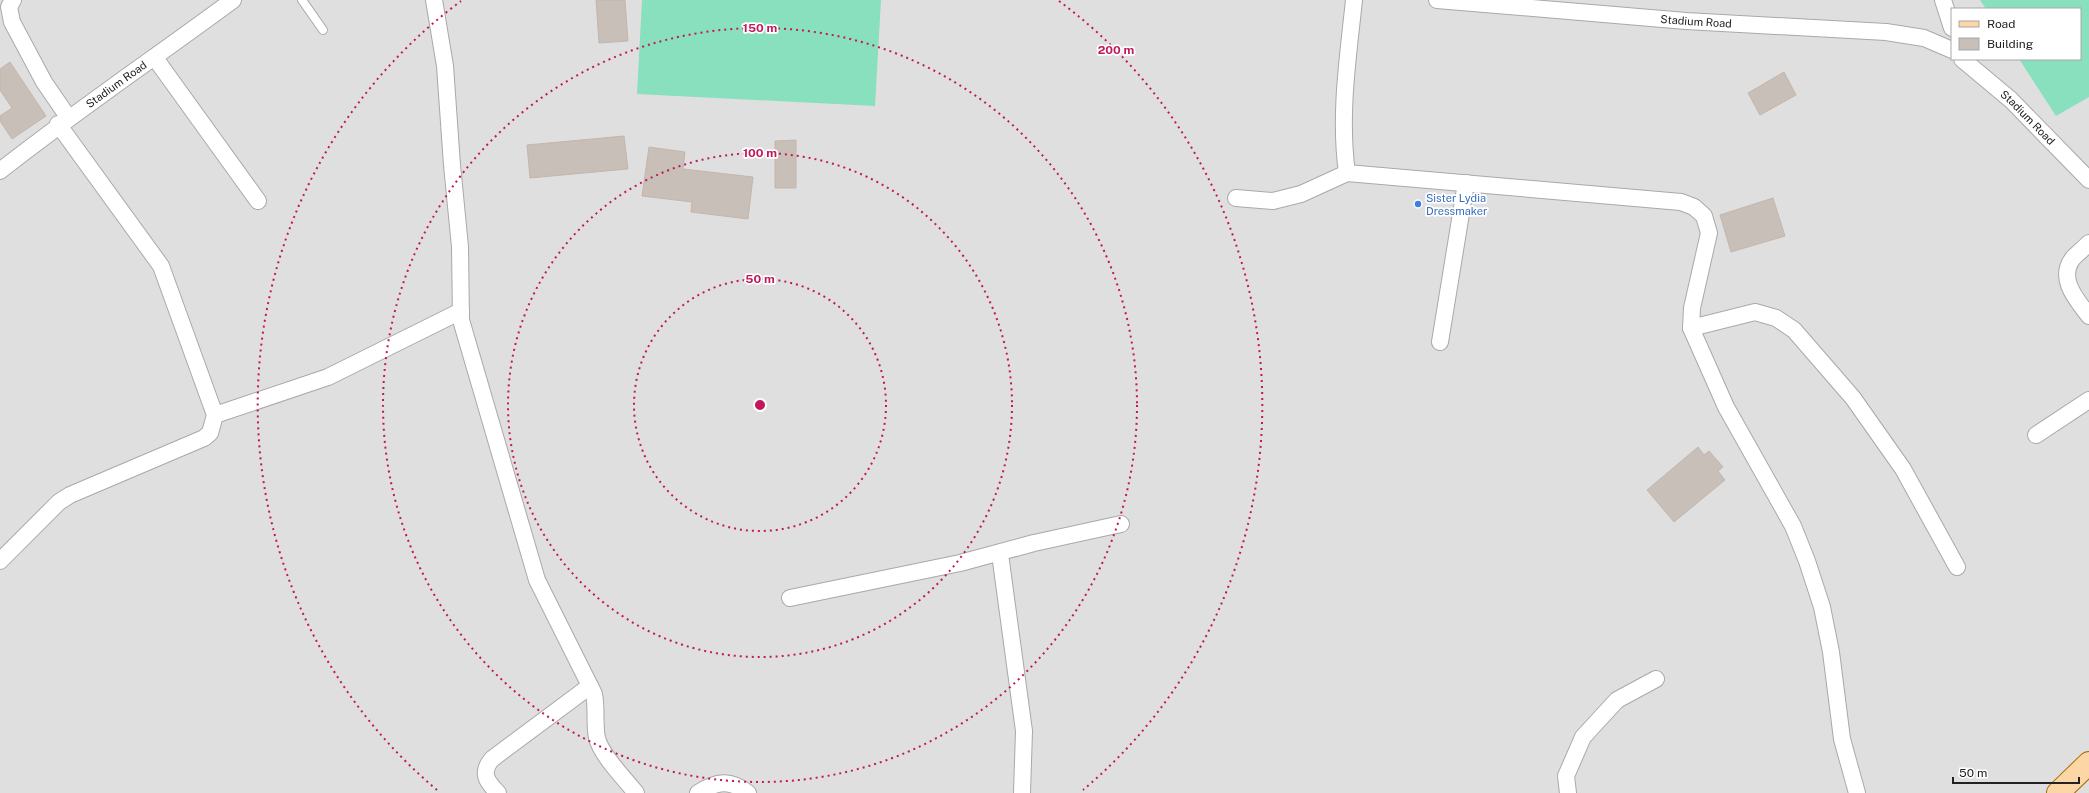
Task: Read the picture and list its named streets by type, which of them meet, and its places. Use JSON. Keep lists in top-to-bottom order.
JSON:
{
  "streets": {
    "street": ["Stadium Road"]
  },
  "places": ["Sister Lydia Dressmaker"],
  "legend": ["Road", "Building"],
  "scale_bar": "50 m",
  "rings": [
    "150 m",
    "200 m",
    "100 m",
    "50 m"
  ]
}
